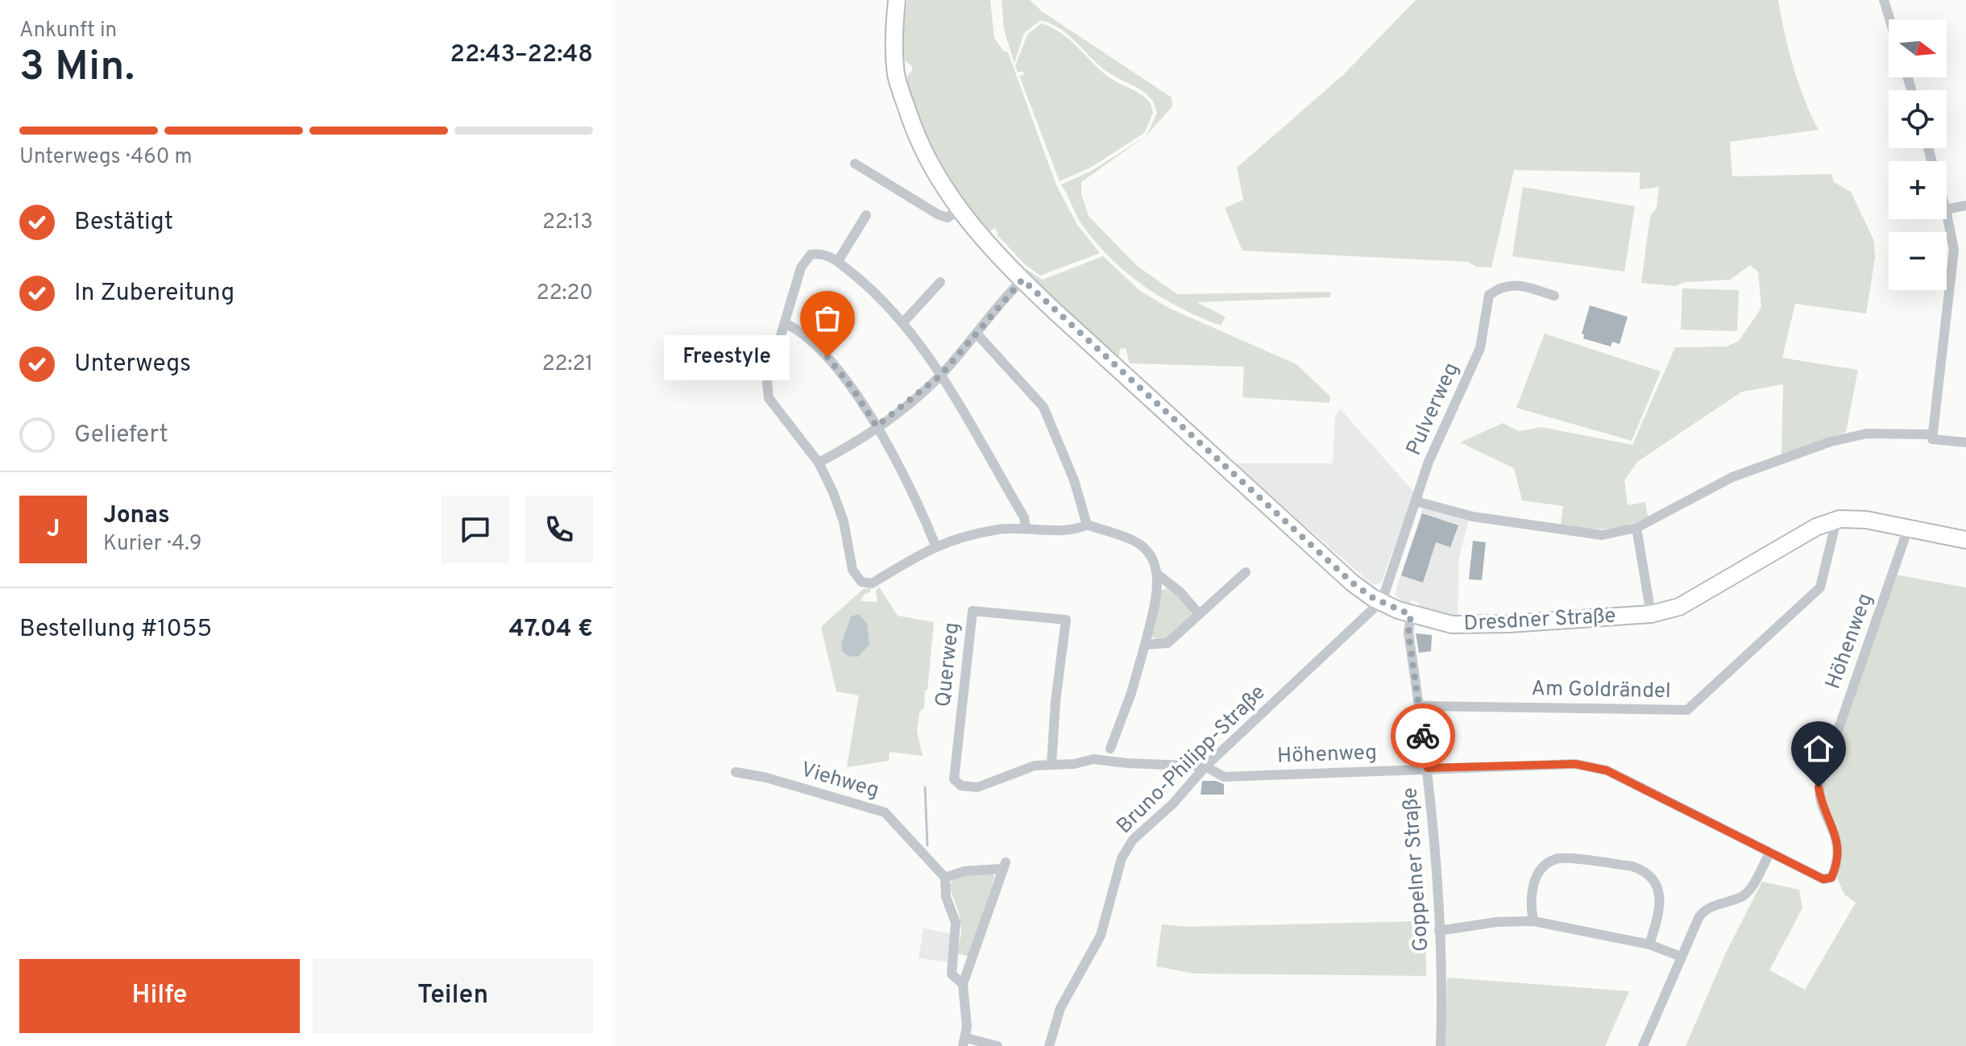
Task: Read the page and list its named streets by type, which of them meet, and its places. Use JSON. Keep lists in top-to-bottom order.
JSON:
{
  "streets": {
    "main road": ["Dresdner Straße"],
    "street": [
      "Pulverweg",
      "Höhenweg",
      "Querweg",
      "Am Goldrändel",
      "Bruno-Philipp-Straße",
      "Viehweg",
      "Goppelner Straße"
    ]
  },
  "crossings": [
    ["Pulverweg", "Dresdner Straße"],
    ["Pulverweg", "Bruno-Philipp-Straße"],
    ["Dresdner Straße", "Am Goldrändel"],
    ["Dresdner Straße", "Bruno-Philipp-Straße"],
    ["Dresdner Straße", "Goppelner Straße"],
    ["Höhenweg", "Querweg"],
    ["Höhenweg", "Bruno-Philipp-Straße"],
    ["Höhenweg", "Goppelner Straße"],
    ["Querweg", "Bruno-Philipp-Straße"],
    ["Am Goldrändel", "Goppelner Straße"]
  ],
  "places": ["Freestyle"],
  "north": "right",
  "page": {
    "heading": ["3 Min.", "Ankunft in", "22:43–22:48"],
    "panel": [
      "Jonas",
      "Kurier · 4.9",
      "Bestellung #1055",
      "47.04 €"
    ],
    "map_buttons": ["+", "−"],
    "bar": "Unterwegs · 460 m",
    "list": [
      ["Bestätigt", "22:13"],
      ["In Zubereitung", "22:20"],
      ["Unterwegs", "22:21"],
      "Geliefert"
    ],
    "bubble": "Freestyle",
    "round": "J",
    "buttons": ["Hilfe", "Teilen"]
  }
}
